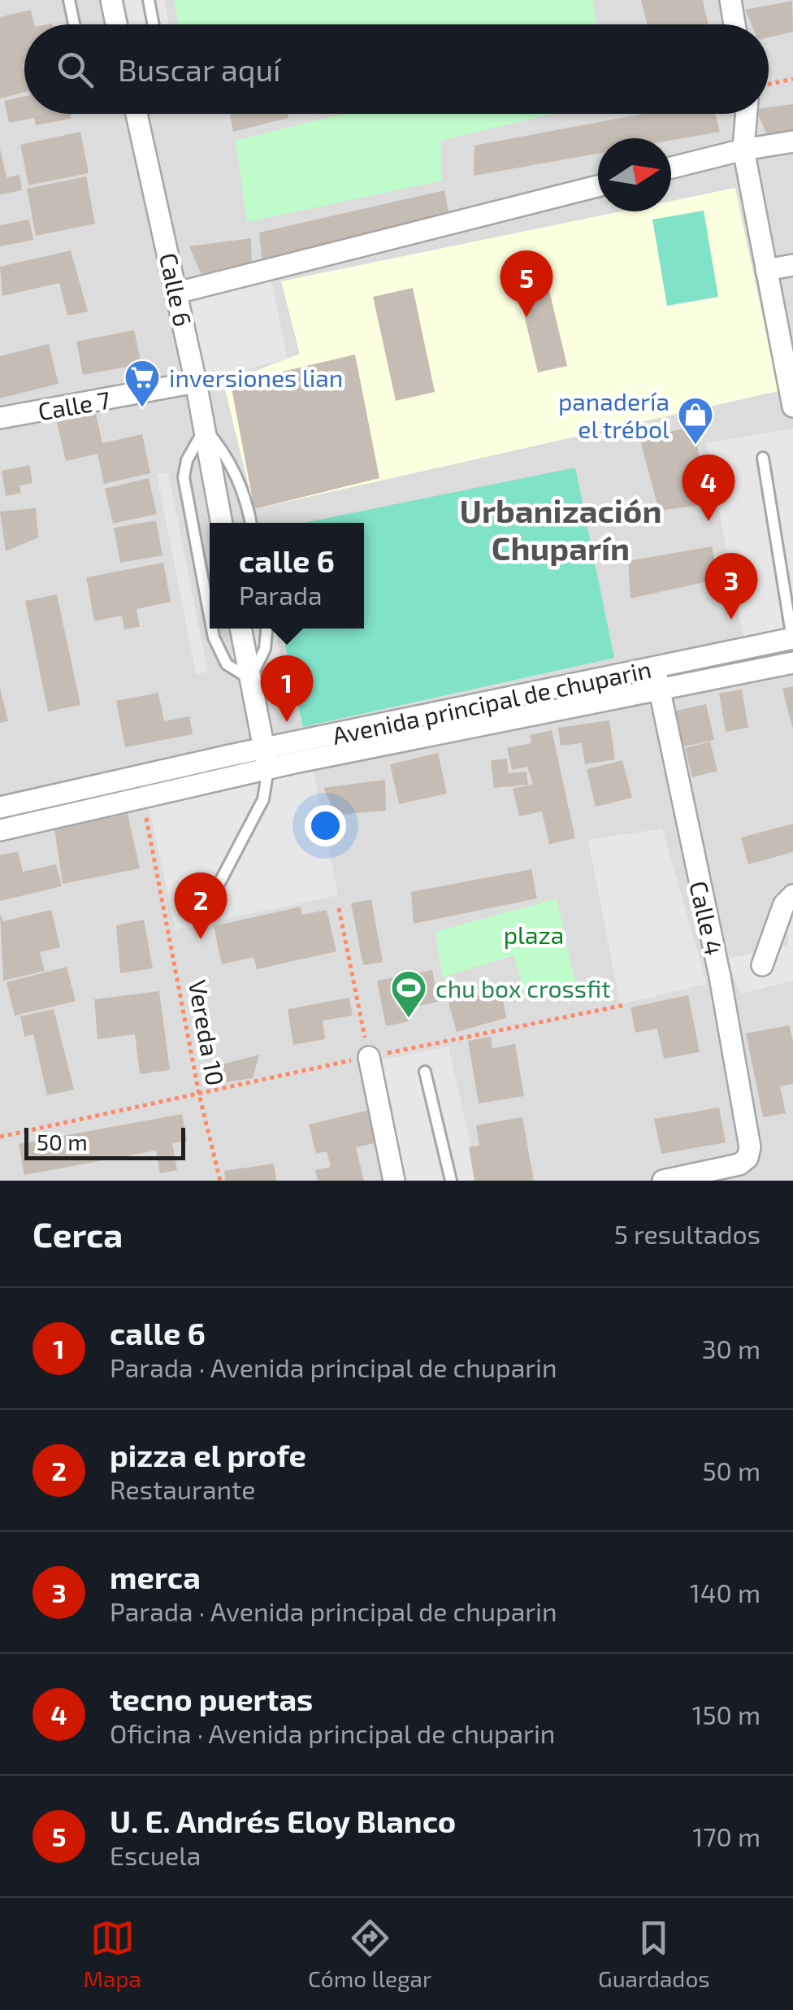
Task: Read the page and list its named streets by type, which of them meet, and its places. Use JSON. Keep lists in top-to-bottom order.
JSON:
{
  "streets": {
    "street": [
      "Calle 6",
      "Calle 7",
      "Avenida principal de chuparin",
      "Calle 4"
    ],
    "path": ["Vereda 10"]
  },
  "crossings": [
    ["Calle 6", "Calle 7"],
    ["Avenida principal de chuparin", "Calle 4"],
    ["Avenida principal de chuparin", "Vereda 10"]
  ],
  "districts": ["Urbanización Chuparín"],
  "parks": ["plaza"],
  "places": {
    "supermarket": ["inversiones lian"],
    "shop": ["panadería el trébol"],
    "sports": ["chu box crossfit"]
  },
  "scale_bar": "50 m",
  "north": "right",
  "page": {
    "search": "Buscar aquí",
    "pins": [
      "5",
      "4",
      "3",
      "1",
      "2"
    ],
    "popup": ["calle 6", "Parada"],
    "scale": "50 m",
    "heading": ["Cerca", "5 resultados"],
    "list": [
      {
        "mark": "1",
        "name": "calle 6",
        "note": "Parada · Avenida principal de chuparin",
        "value": "30 m"
      },
      {
        "mark": "2",
        "name": "pizza el profe",
        "note": "Restaurante",
        "value": "50 m"
      },
      {
        "mark": "3",
        "name": "merca",
        "note": "Parada · Avenida principal de chuparin",
        "value": "140 m"
      },
      {
        "mark": "4",
        "name": "tecno puertas",
        "note": "Oficina · Avenida principal de chuparin",
        "value": "150 m"
      },
      {
        "mark": "5",
        "name": "U. E. Andrés Eloy Blanco",
        "note": "Escuela",
        "value": "170 m"
      }
    ],
    "nav": ["Mapa", "Cómo llegar", "Guardados"]
  }
}
